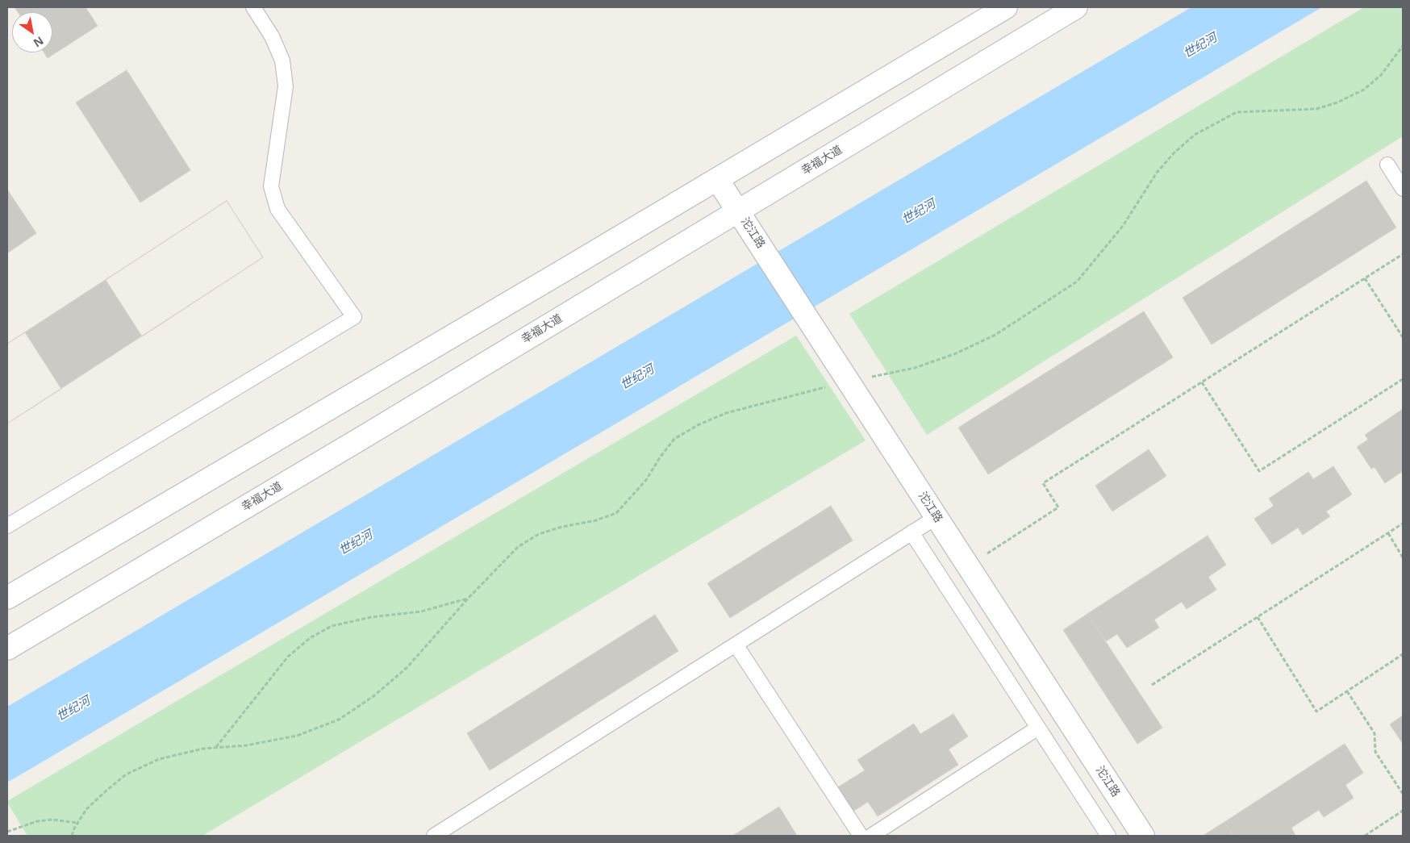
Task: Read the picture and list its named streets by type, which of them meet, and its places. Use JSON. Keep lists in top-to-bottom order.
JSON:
{
  "streets": {
    "main road": ["幸福大道", "沱江路"]
  },
  "crossings": [
    ["幸福大道", "沱江路"]
  ],
  "water": ["世纪河"],
  "north": "bottom right"
}
